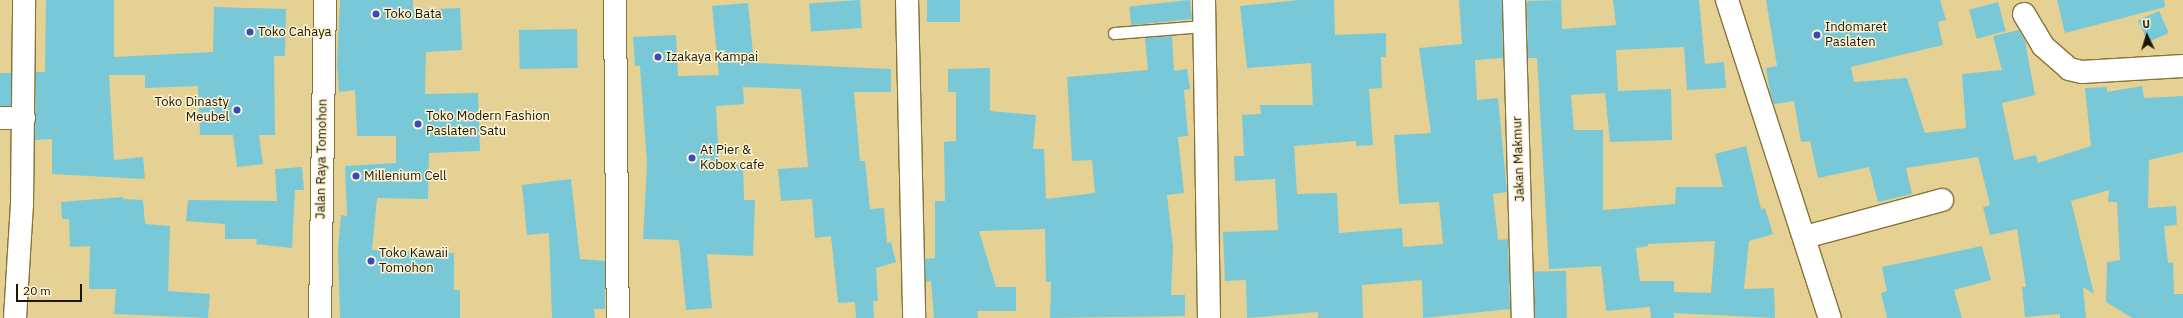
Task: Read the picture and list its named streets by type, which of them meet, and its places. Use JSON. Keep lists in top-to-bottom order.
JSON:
{
  "streets": {
    "main road": ["Jalan Raya Tomohon", "Jakan Makmur"]
  },
  "places": [
    "Toko Bata",
    "Toko Cahaya",
    "Indomaret Paslaten",
    "Izakaya Kampai",
    "Toko Dinasty Meubel",
    "Toko Modern Fashion Paslaten Satu",
    "At Pier & Kobox cafe",
    "Millenium Cell",
    "Toko Kawaii Tomohon"
  ],
  "scale_bar": "20 m",
  "north": "top"
}
